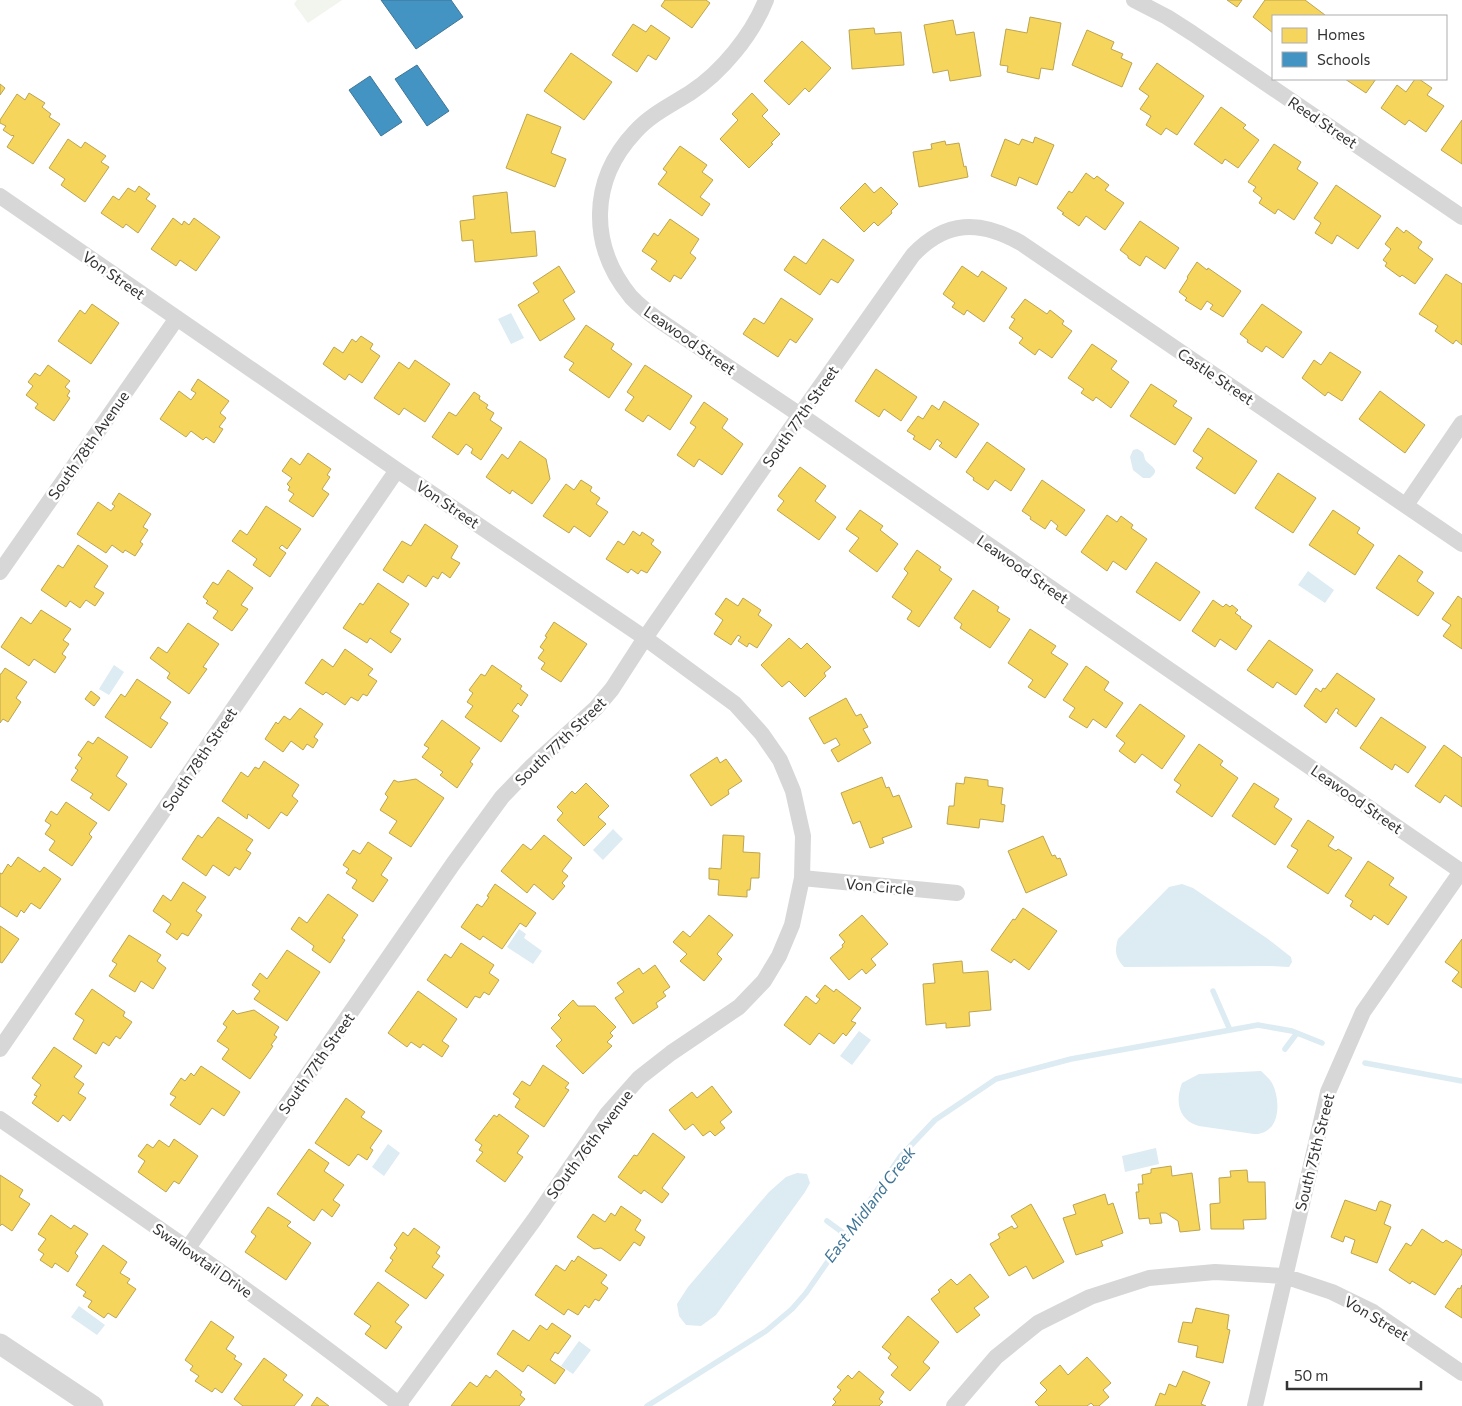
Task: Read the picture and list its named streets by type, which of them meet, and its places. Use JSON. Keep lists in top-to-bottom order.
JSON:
{
  "streets": {
    "street": [
      "Reed Street",
      "Von Street",
      "Leawood Street",
      "Castle Street",
      "South 77th Street",
      "South 78th Avenue",
      "South 78th Street",
      "Von Circle",
      "SOuth 76th Avenue",
      "South 75th Street",
      "Swallowtail Drive"
    ]
  },
  "crossings": [
    ["Von Street", "South 77th Street"],
    ["Von Street", "South 78th Avenue"],
    ["Von Street", "South 78th Street"],
    ["Von Street", "Von Circle"],
    ["Von Street", "SOuth 76th Avenue"],
    ["Von Street", "South 75th Street"],
    ["Leawood Street", "South 77th Street"],
    ["Leawood Street", "South 75th Street"],
    ["Castle Street", "South 77th Street"],
    ["South 77th Street", "Swallowtail Drive"],
    ["Von Circle", "SOuth 76th Avenue"],
    ["SOuth 76th Avenue", "Swallowtail Drive"]
  ],
  "water": ["East Midland Creek"],
  "legend": ["Homes", "Schools"],
  "scale_bar": "50 m"
}
